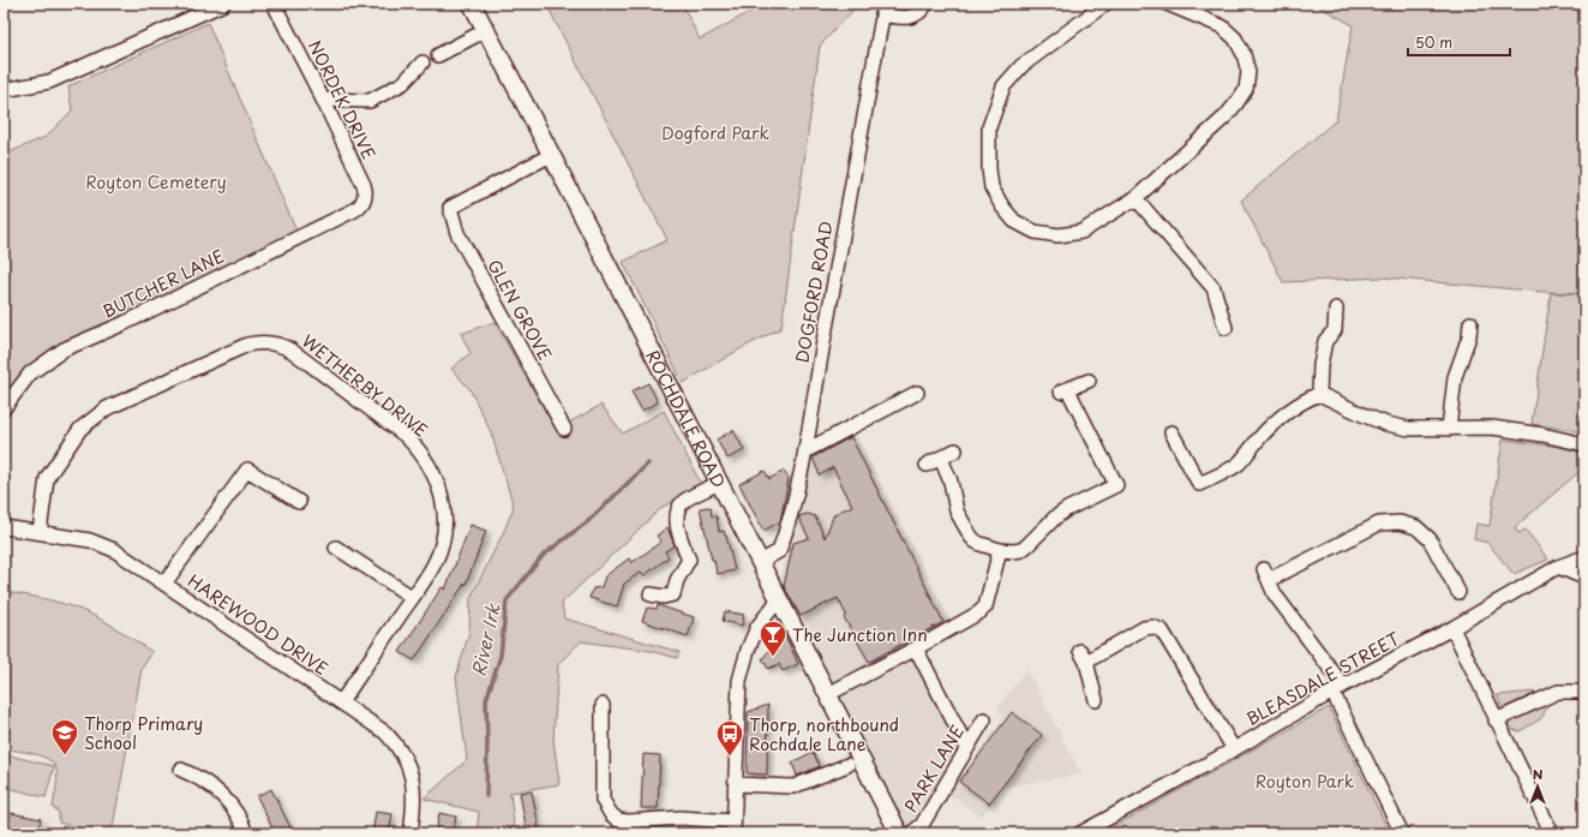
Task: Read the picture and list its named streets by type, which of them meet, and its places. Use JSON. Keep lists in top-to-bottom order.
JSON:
{
  "streets": {
    "main road": ["ROCHDALE ROAD"],
    "street": [
      "NORDEK DRIVE",
      "BUTCHER LANE",
      "DOGFORD ROAD",
      "GLEN GROVE",
      "WETHERBY DRIVE",
      "HAREWOOD DRIVE",
      "BLEASDALE STREET",
      "PARK LANE"
    ]
  },
  "crossings": [
    ["NORDEK DRIVE", "BUTCHER LANE"],
    ["DOGFORD ROAD", "ROCHDALE ROAD"],
    ["GLEN GROVE", "ROCHDALE ROAD"],
    ["WETHERBY DRIVE", "HAREWOOD DRIVE"]
  ],
  "water": ["River Irk"],
  "parks": ["Dogford Park", "Royton Cemetery", "Royton Park"],
  "places": {
    "bar": ["The Junction Inn"],
    "school or university": ["Thorp Primary School"],
    "bus stop": ["Thorp, northbound Rochdale Lane"]
  },
  "scale_bar": "50 m",
  "north": "top"
}
